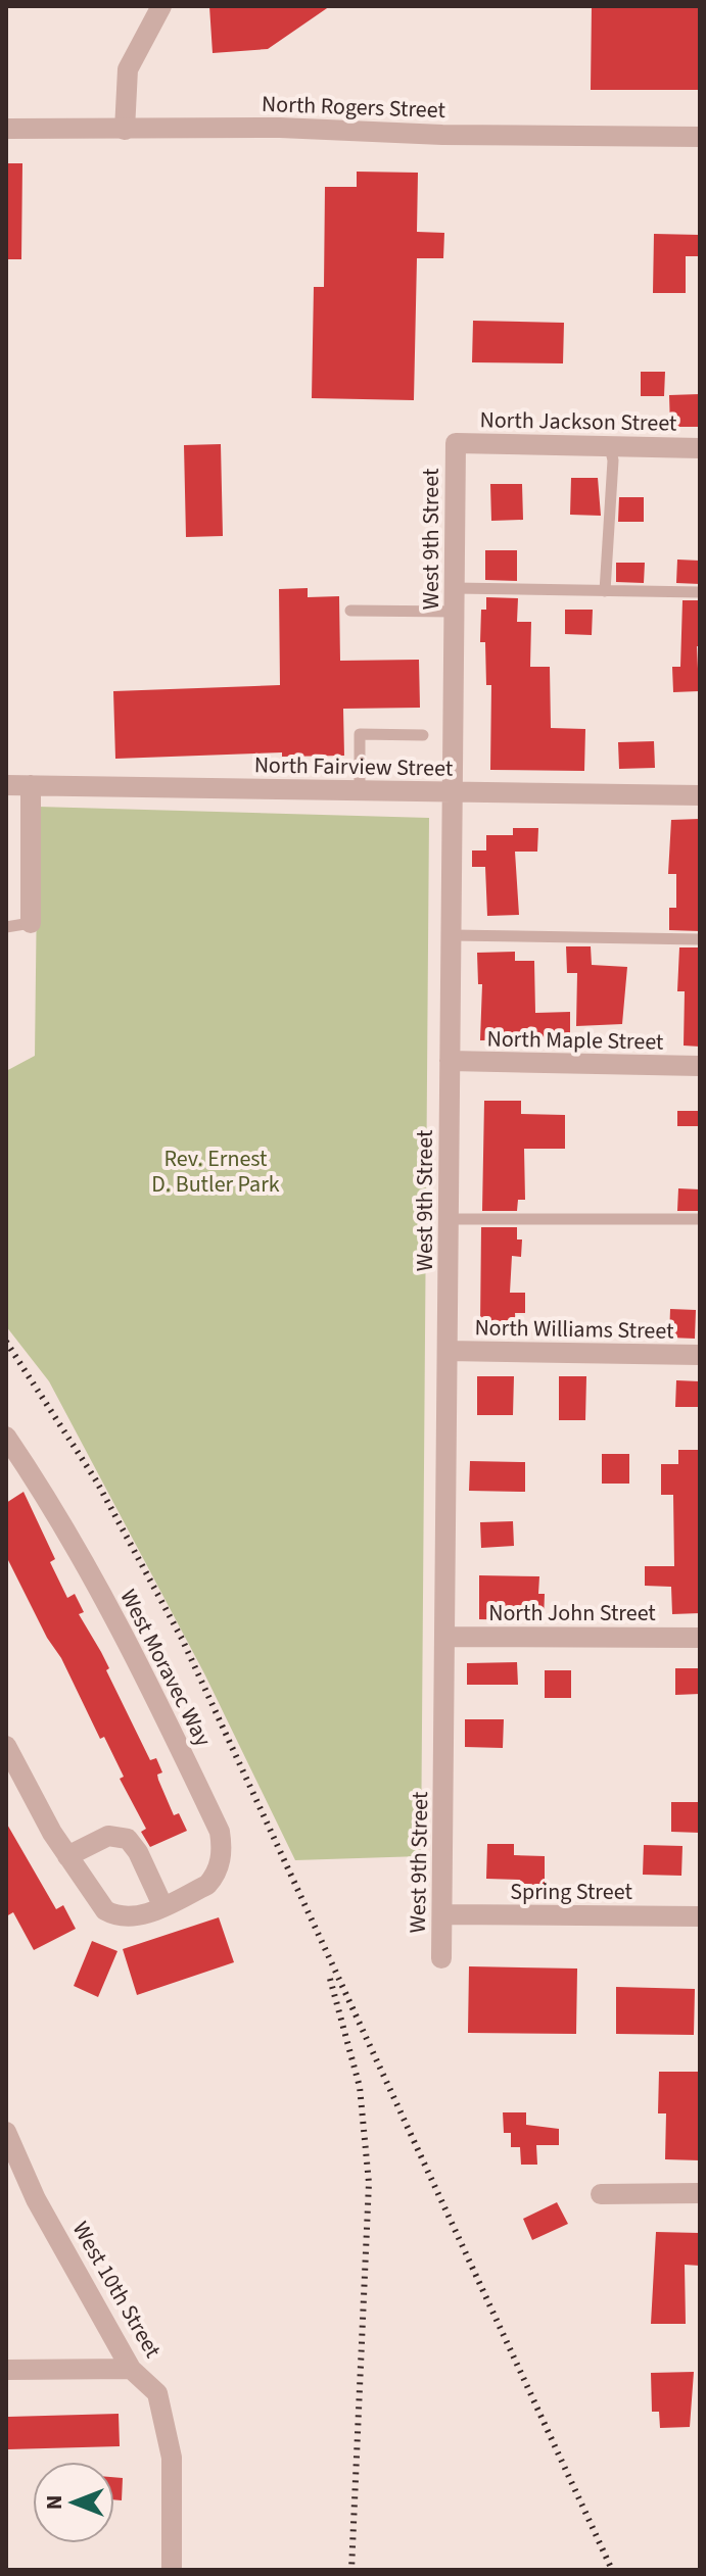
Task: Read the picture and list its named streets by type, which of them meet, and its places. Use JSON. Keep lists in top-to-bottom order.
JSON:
{
  "streets": {
    "street": [
      "North Rogers Street",
      "North Jackson Street",
      "West 9th Street",
      "North Fairview Street",
      "North Maple Street",
      "North Williams Street",
      "North John Street",
      "West Moravec Way",
      "Spring Street",
      "West 10th Street"
    ]
  },
  "crossings": [
    ["North Jackson Street", "West 9th Street"],
    ["West 9th Street", "North Fairview Street"],
    ["West 9th Street", "North Maple Street"],
    ["West 9th Street", "North Williams Street"],
    ["West 9th Street", "North John Street"],
    ["West 9th Street", "Spring Street"]
  ],
  "parks": ["Rev. Ernest D. Butler Park"],
  "north": "left"
}
